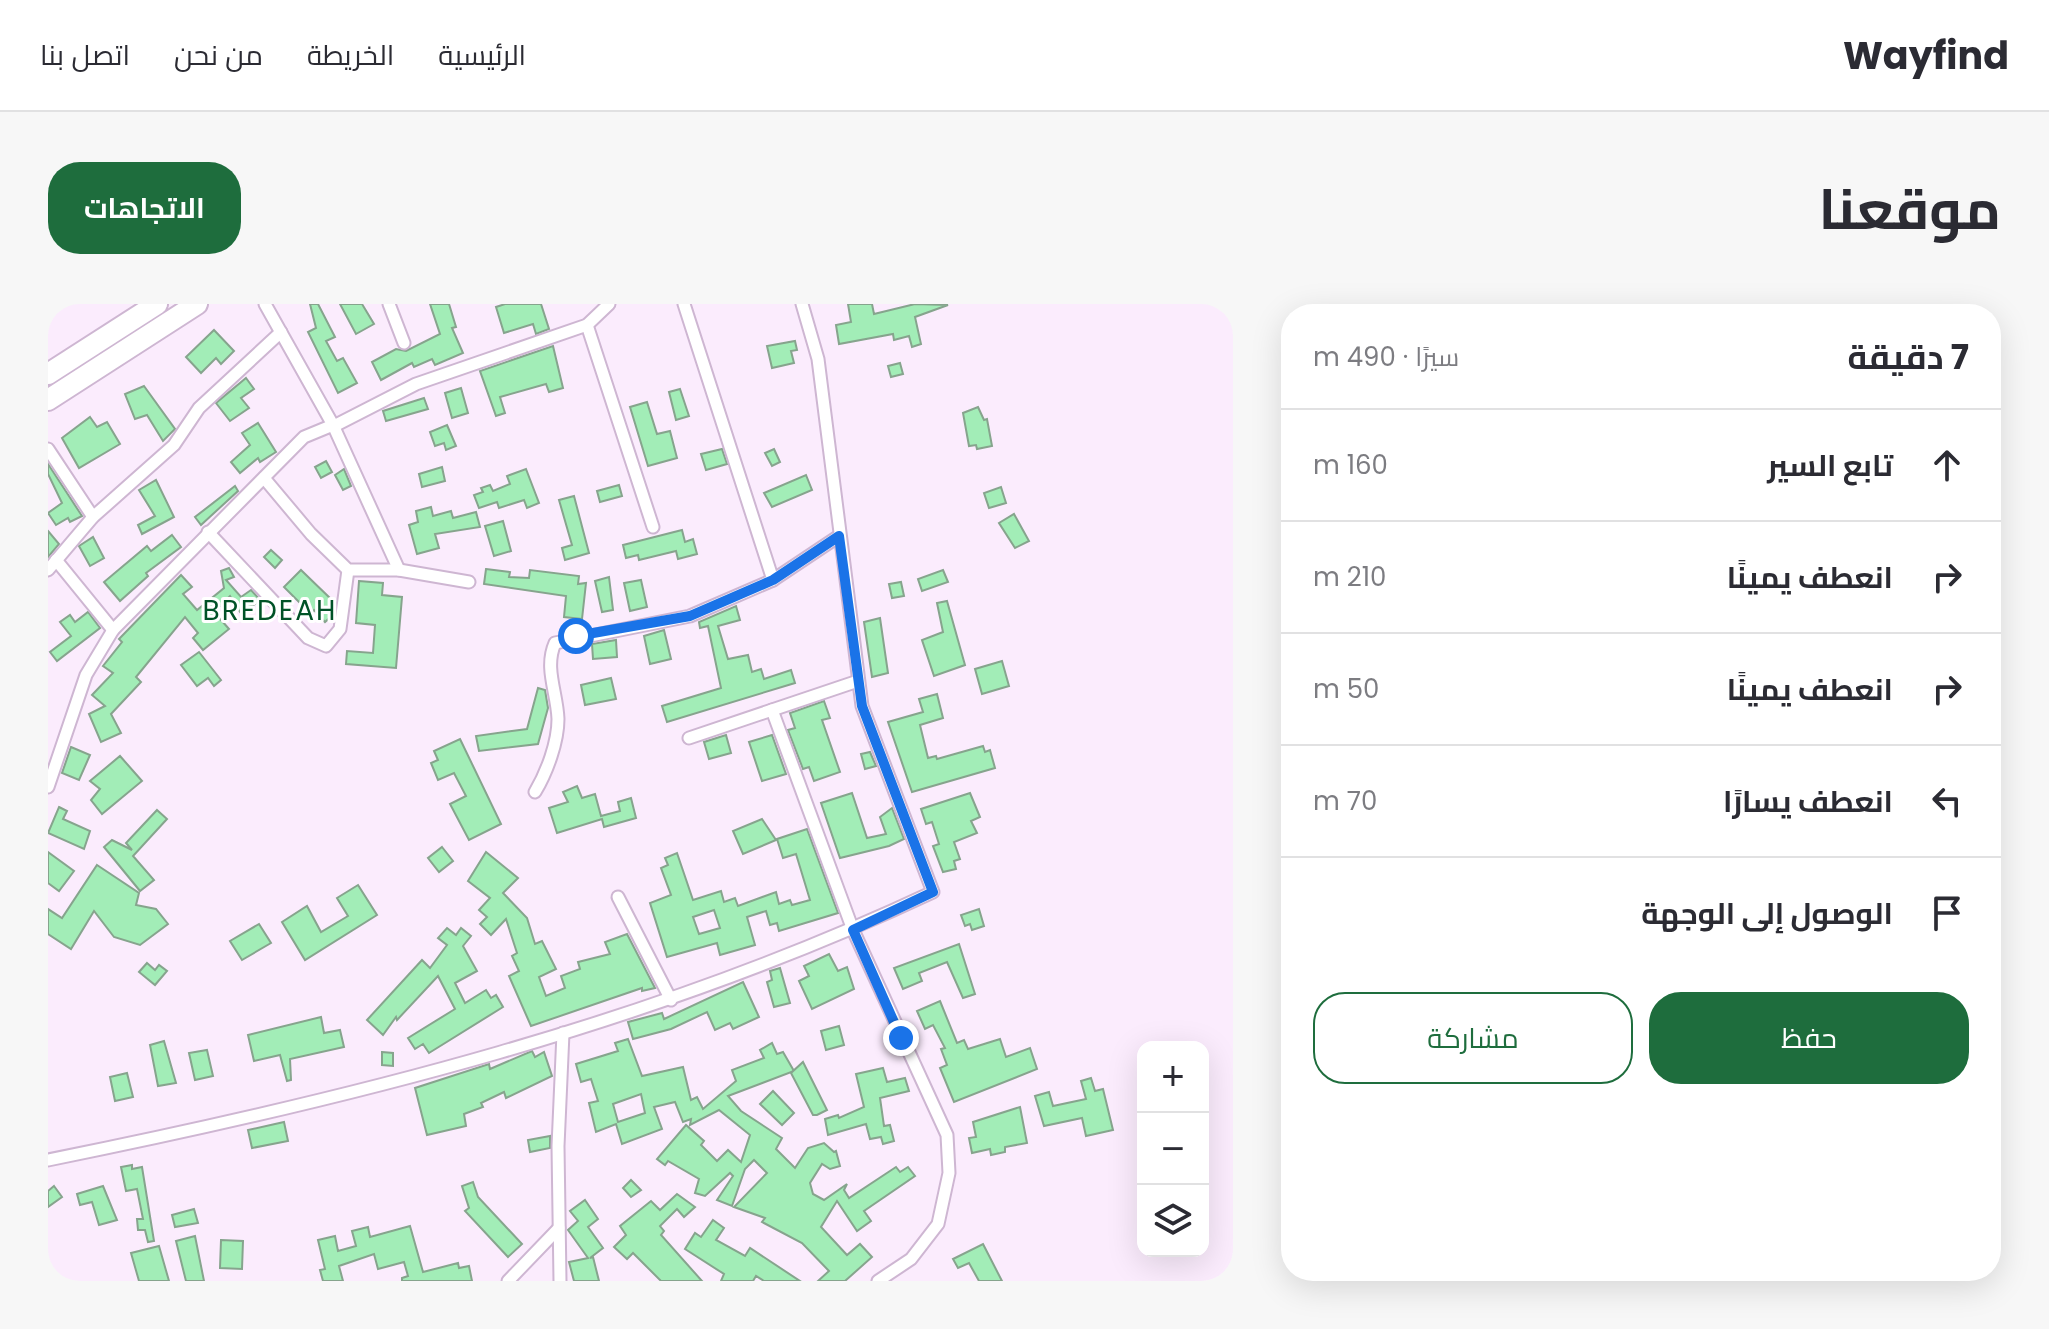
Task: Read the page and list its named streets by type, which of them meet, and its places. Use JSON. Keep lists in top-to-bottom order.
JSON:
{
  "districts": ["BREDEAH"],
  "page": {
    "header": "Wayfind",
    "nav": [
      "الرئيسية",
      "الخريطة",
      "من نحن",
      "اتصل بنا"
    ],
    "title": "موقعنا",
    "buttons": [
      "الاتجاهات",
      ["حفظ", "مشاركة"]
    ],
    "heading": ["7 دقيقة", "سيرًا · 490 m"],
    "list": [
      ["تابع السير", "160 m"],
      ["انعطف يمينًا", "210 m"],
      ["انعطف يمينًا", "50 m"],
      ["انعطف يسارًا", "70 m"],
      "الوصول إلى الوجهة"
    ],
    "map_buttons": ["+", "−"]
  }
}
